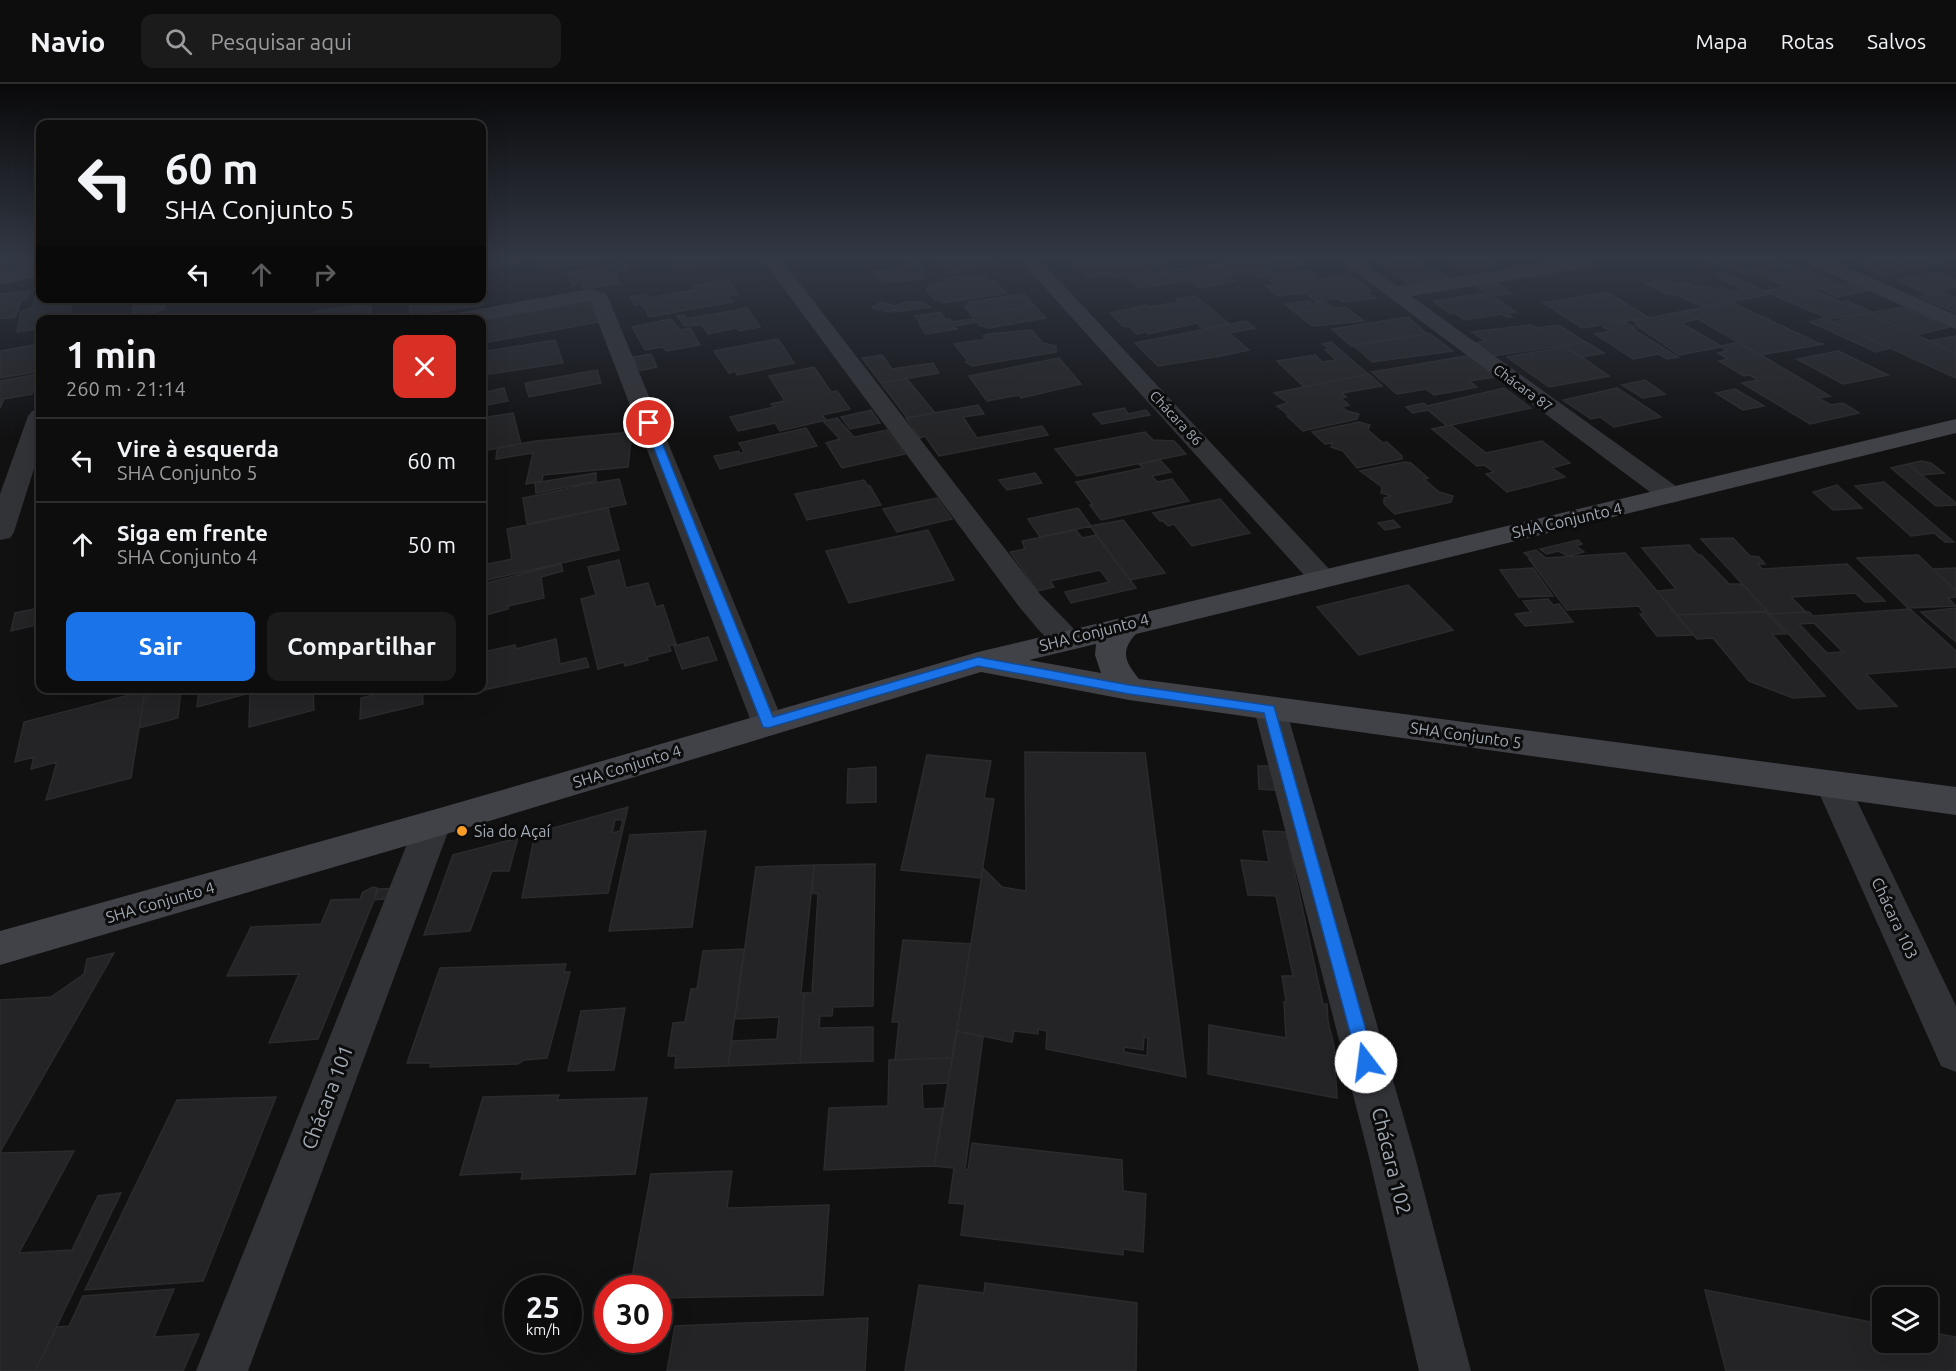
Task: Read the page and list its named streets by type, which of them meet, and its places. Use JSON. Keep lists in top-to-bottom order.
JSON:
{
  "streets": {
    "street": [
      "Chácara 87",
      "Chácara 86",
      "SHA Conjunto 4",
      "SHA Conjunto 5",
      "Chácara 103",
      "Chácara 101",
      "Chácara 102"
    ]
  },
  "crossings": [
    ["Chácara 87", "SHA Conjunto 4"],
    ["Chácara 86", "SHA Conjunto 4"],
    ["SHA Conjunto 4", "SHA Conjunto 5"],
    ["SHA Conjunto 4", "Chácara 101"],
    ["SHA Conjunto 5", "Chácara 103"],
    ["SHA Conjunto 5", "Chácara 102"]
  ],
  "places": ["Sia do Açaí"],
  "page": {
    "header": "Navio",
    "search": "Pesquisar aqui",
    "nav": ["Mapa", "Rotas", "Salvos"],
    "turn": ["60 m", "SHA Conjunto 5"],
    "heading": ["1 min", "260 m · 21:14"],
    "list": [
      {
        "name": "Vire à esquerda",
        "note": "SHA Conjunto 5",
        "value": "60 m"
      },
      {
        "name": "Siga em frente",
        "note": "SHA Conjunto 4",
        "value": "50 m"
      }
    ],
    "buttons": ["Sair", "Compartilhar"],
    "speed": "25 km/h",
    "limit": "30"
  }
}
